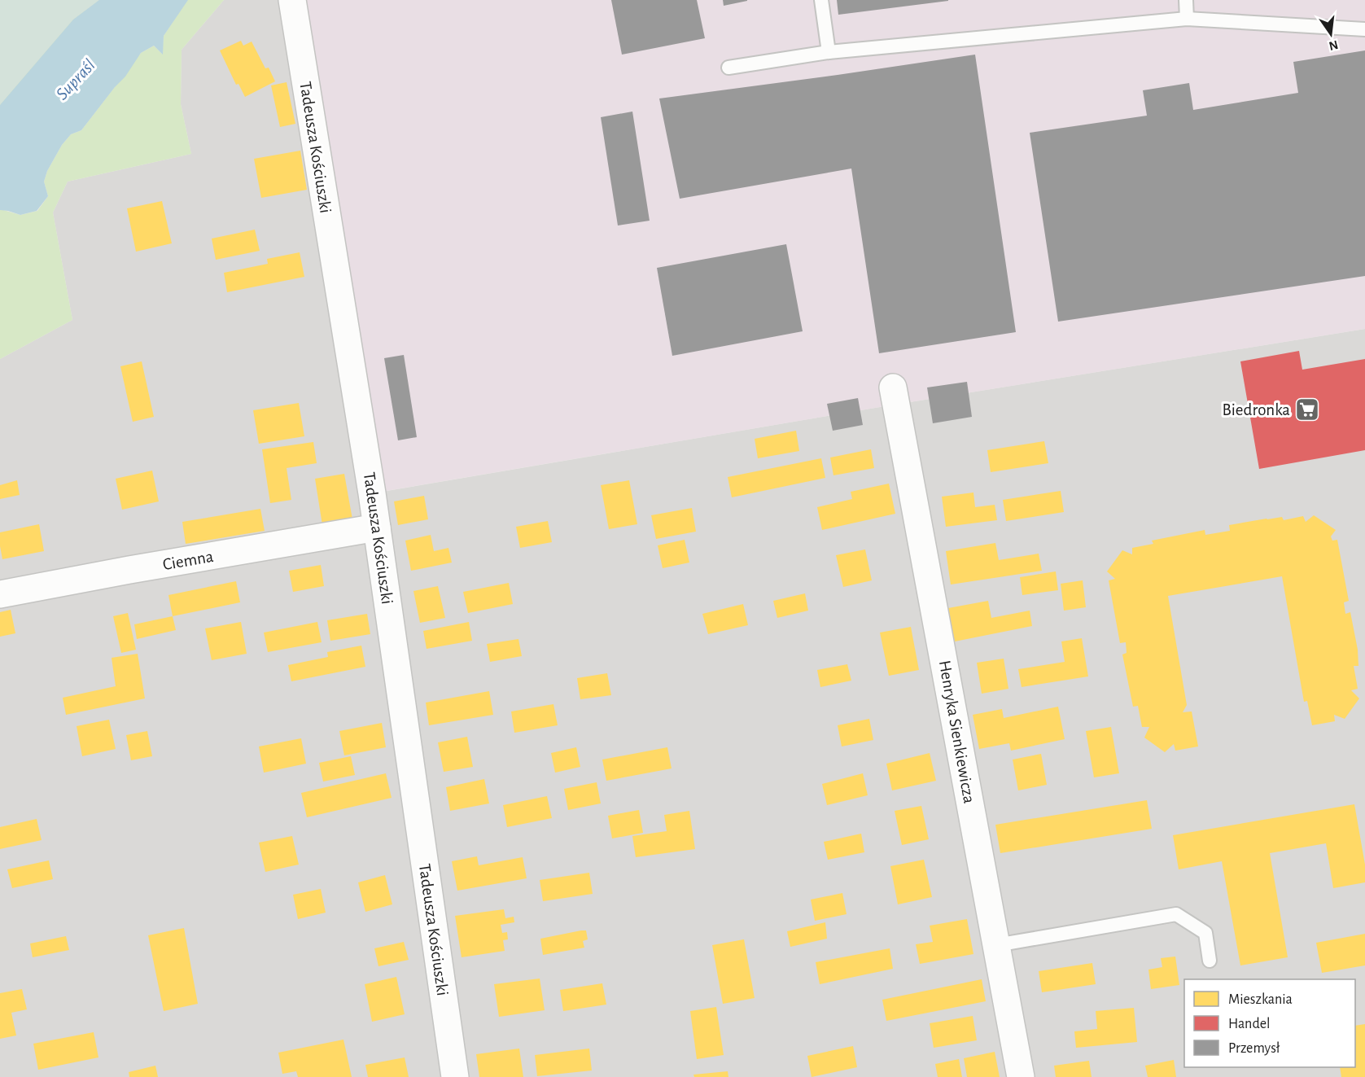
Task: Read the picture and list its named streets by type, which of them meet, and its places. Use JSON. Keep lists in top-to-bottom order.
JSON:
{
  "streets": {
    "street": ["Tadeusza Kościuszki", "Ciemna", "Henryka Sienkiewicza"]
  },
  "crossings": [
    ["Tadeusza Kościuszki", "Ciemna"]
  ],
  "water": ["Supraśl"],
  "places": {
    "supermarket": ["Biedronka"]
  },
  "legend": ["Mieszkania", "Handel", "Przemysł"],
  "north": "bottom"
}
